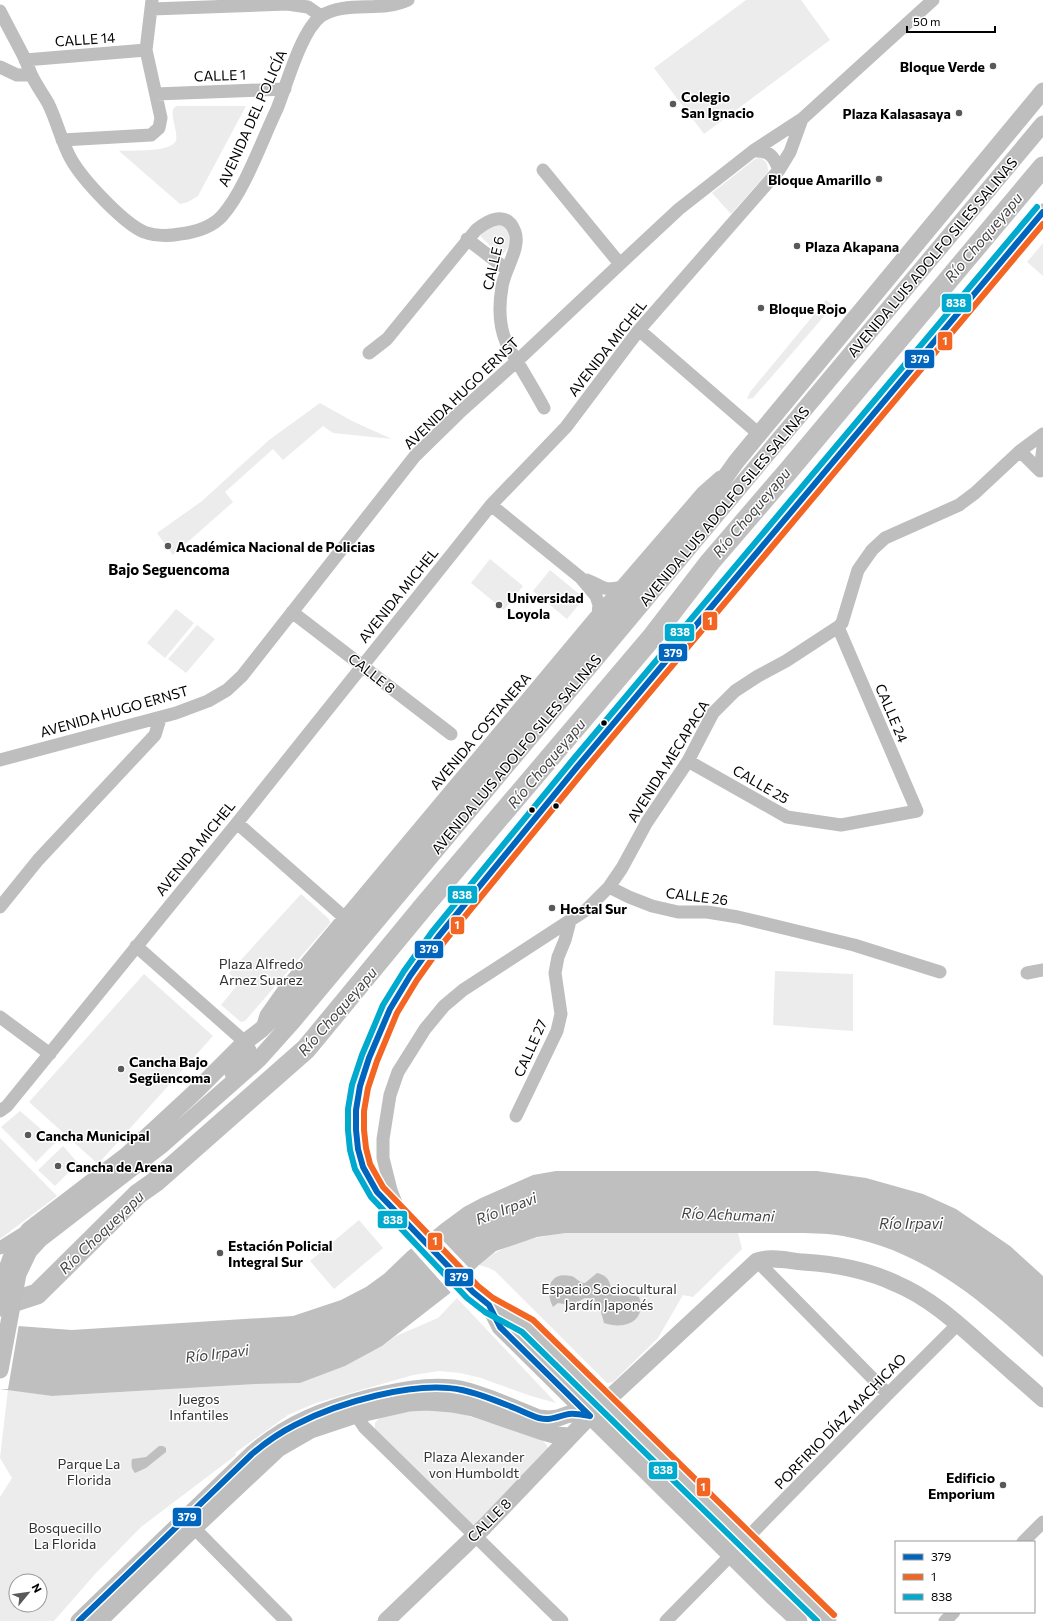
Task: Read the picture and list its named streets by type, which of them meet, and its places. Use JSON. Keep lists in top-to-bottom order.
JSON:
{
  "streets": {
    "main road": ["AVENIDA LUIS ADOLFO SILES SALINAS", "CALLE 8"],
    "street": [
      "CALLE 14",
      "CALLE 1",
      "AVENIDA DEL POLICÍA",
      "CALLE 6",
      "AVENIDA MICHEL",
      "AVENIDA HUGO ERNST",
      "CALLE 24",
      "AVENIDA COSTANERA",
      "AVENIDA MECAPACA",
      "CALLE 25",
      "CALLE 26",
      "CALLE 27",
      "PORFIRIO DÍAZ MACHICAO"
    ]
  },
  "crossings": [
    ["CALLE 14", "AVENIDA DEL POLICÍA"],
    ["CALLE 1", "AVENIDA DEL POLICÍA"],
    ["AVENIDA LUIS ADOLFO SILES SALINAS", "AVENIDA COSTANERA"],
    ["CALLE 6", "AVENIDA HUGO ERNST"],
    ["AVENIDA MICHEL", "AVENIDA HUGO ERNST"],
    ["AVENIDA MICHEL", "CALLE 8"],
    ["AVENIDA HUGO ERNST", "CALLE 8"],
    ["CALLE 24", "AVENIDA MECAPACA"],
    ["CALLE 24", "CALLE 25"],
    ["AVENIDA MECAPACA", "CALLE 25"],
    ["AVENIDA MECAPACA", "CALLE 26"],
    ["AVENIDA MECAPACA", "CALLE 27"]
  ],
  "districts": ["Bajo Seguencoma"],
  "water": ["Río Choqueyapu", "Río Irpavi", "Río Achumani"],
  "parks": [
    "Plaza Alfredo Arnez Suarez",
    "Espacio Sociocultural Jardín Japonés",
    "Juegos Infantiles",
    "Plaza Alexander von Humboldt",
    "Parque La Florida",
    "Bosquecillo La Florida"
  ],
  "places": [
    "Bloque Verde",
    "Colegio San Ignacio",
    "Plaza Kalasasaya",
    "Bloque Amarillo",
    "Plaza Akapana",
    "Bloque Rojo",
    "Académica Nacional de Policias",
    "Universidad Loyola",
    "Hostal Sur",
    "Cancha Bajo Següencoma",
    "Cancha Municipal",
    "Cancha de Arena",
    "Estación Policial Integral Sur",
    "Edificio Emporium"
  ],
  "lines": ["transit line 838", "transit line 379", "transit line 1"],
  "legend": ["379", "1", "838"],
  "scale_bar": "50 m",
  "north": "top right"
}
